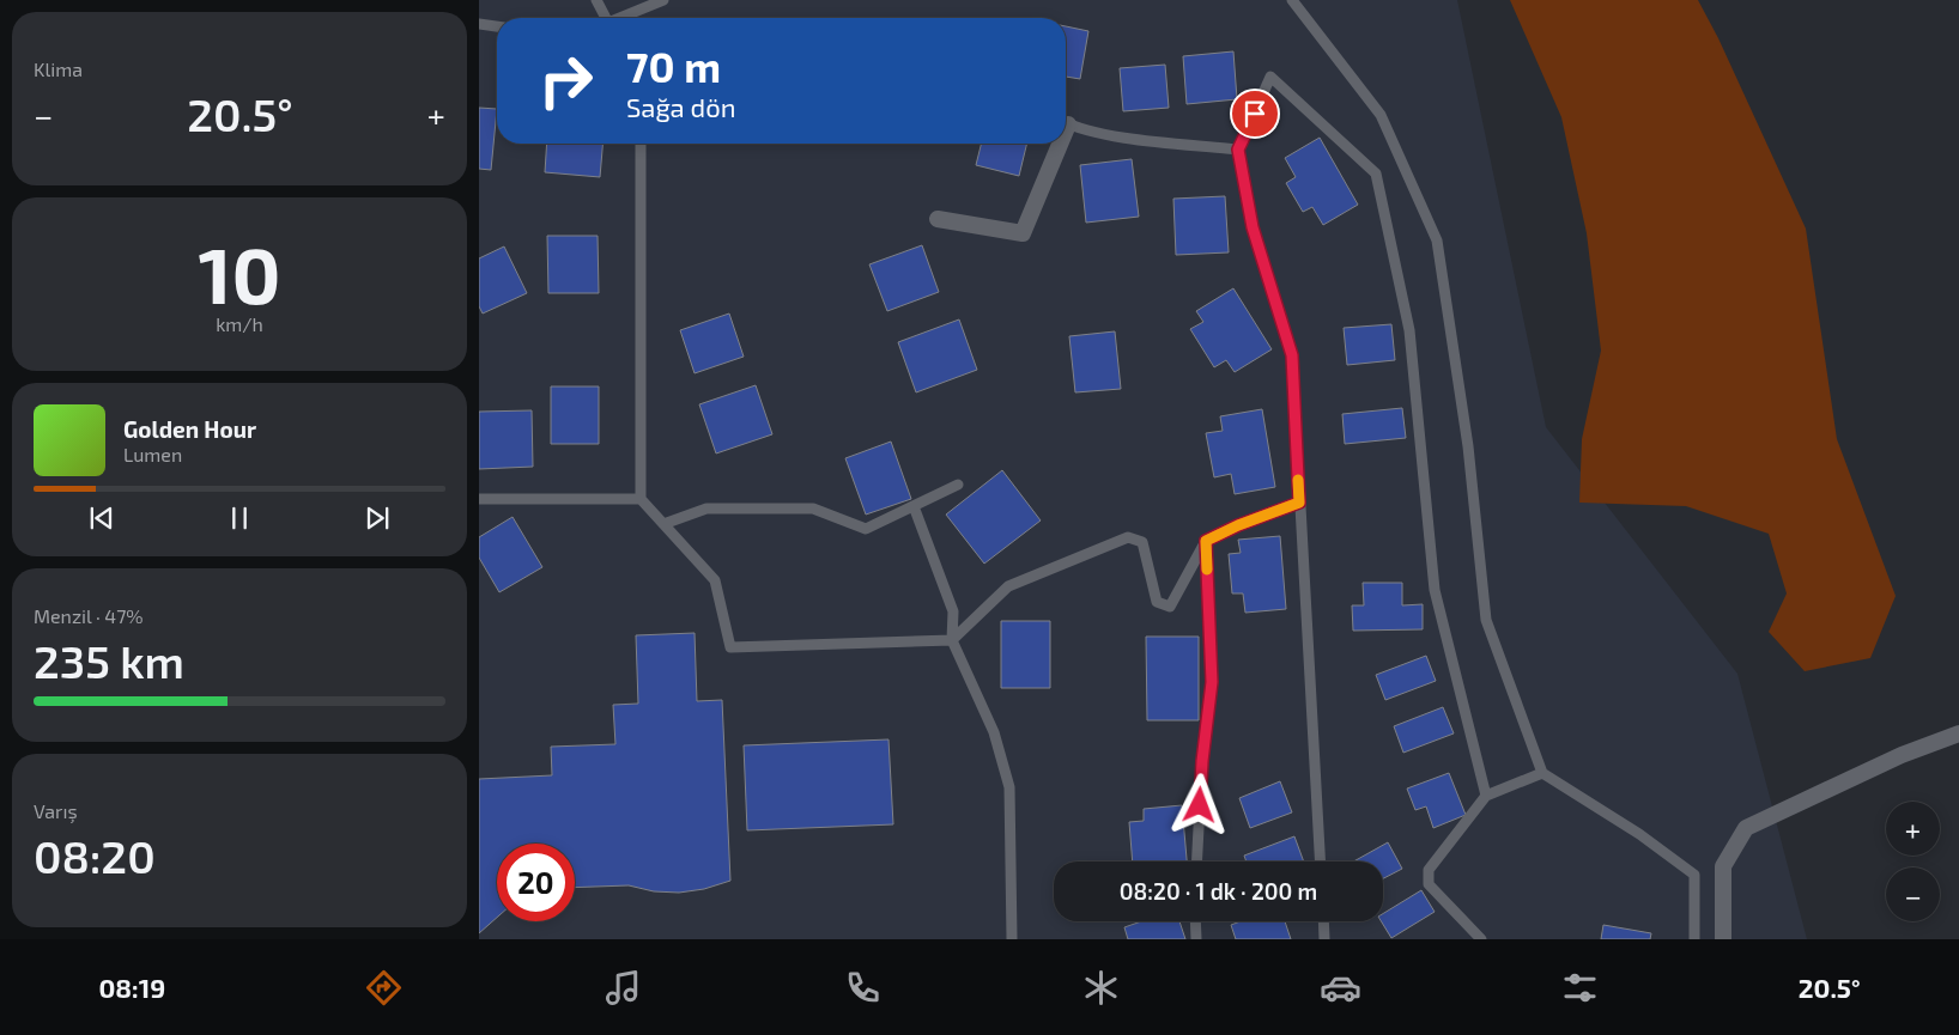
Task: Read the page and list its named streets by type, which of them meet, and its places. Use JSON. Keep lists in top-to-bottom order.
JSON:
{
  "page": {
    "tile": [
      "Klima",
      ["10", "km/h"],
      ["Menzil · 47%", "235 km"],
      ["Varış", "08:20"]
    ],
    "turn": ["70 m", "Sağa dön"],
    "heat": ["−", "20.5°", "+"],
    "song": ["Golden Hour", "Lumen"],
    "map_buttons": ["+", "−"],
    "limit": "20",
    "trip": "08:20 · 1 dk · 200 m",
    "tabs": ["08:19", "20.5°"]
  }
}
